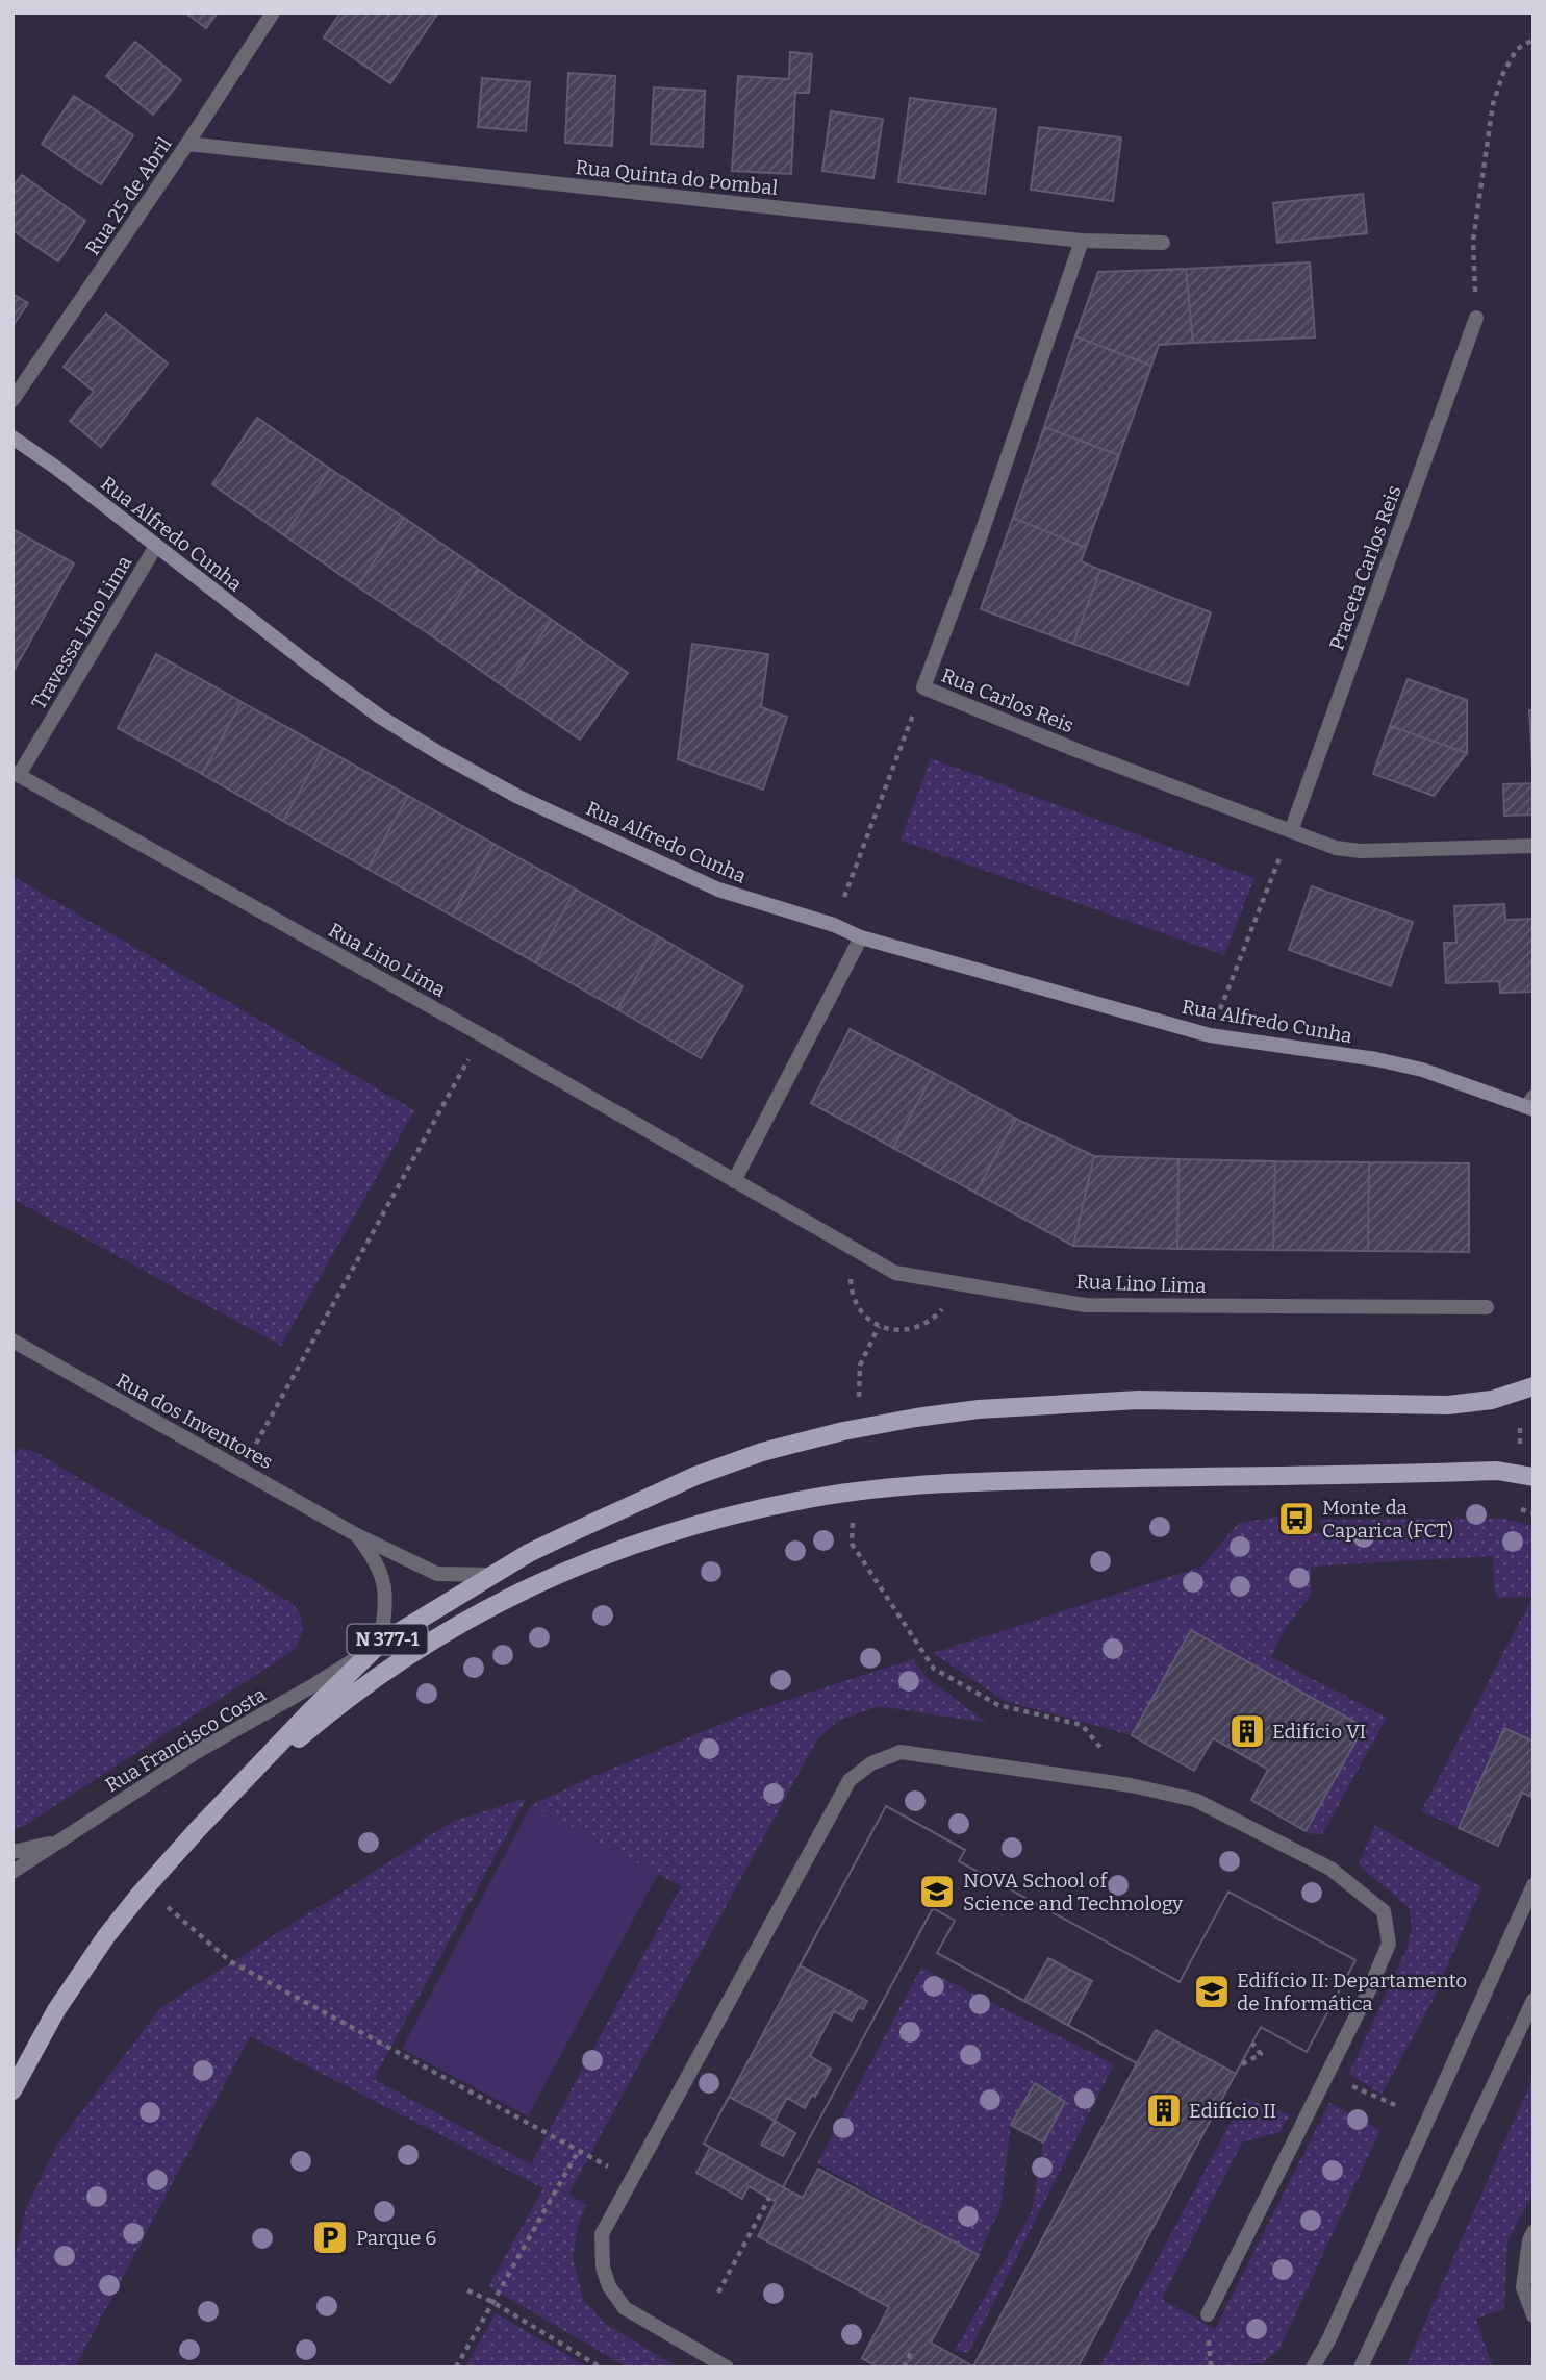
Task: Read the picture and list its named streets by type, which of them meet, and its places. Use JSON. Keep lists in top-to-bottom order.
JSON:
{
  "streets": {
    "main road": ["N 377-1"],
    "street": [
      "Rua Quinta do Pombal",
      "Rua 25 de Abril",
      "Rua Alfredo Cunha",
      "Praceta Carlos Reis",
      "Travessa Lino Lima",
      "Rua Carlos Reis",
      "Rua Lino Lima",
      "Rua dos Inventores",
      "Rua Francisco Costa"
    ]
  },
  "crossings": [
    ["Rua Quinta do Pombal", "Rua 25 de Abril"],
    ["Rua Quinta do Pombal", "Rua Carlos Reis"],
    ["Rua Alfredo Cunha", "Travessa Lino Lima"],
    ["Praceta Carlos Reis", "Rua Carlos Reis"],
    ["Travessa Lino Lima", "Rua Lino Lima"],
    ["Rua dos Inventores", "N 377-1"],
    ["Rua dos Inventores", "Rua Francisco Costa"],
    ["N 377-1", "Rua Francisco Costa"]
  ],
  "places": {
    "bus stop": ["Monte da Caparica (FCT)"],
    "building": ["Edifício VI", "Edifício II"],
    "school or university": ["NOVA School of Science and Technology", "Edifício II: Departamento de Informática"],
    "parking": ["Parque 6"]
  }
}
